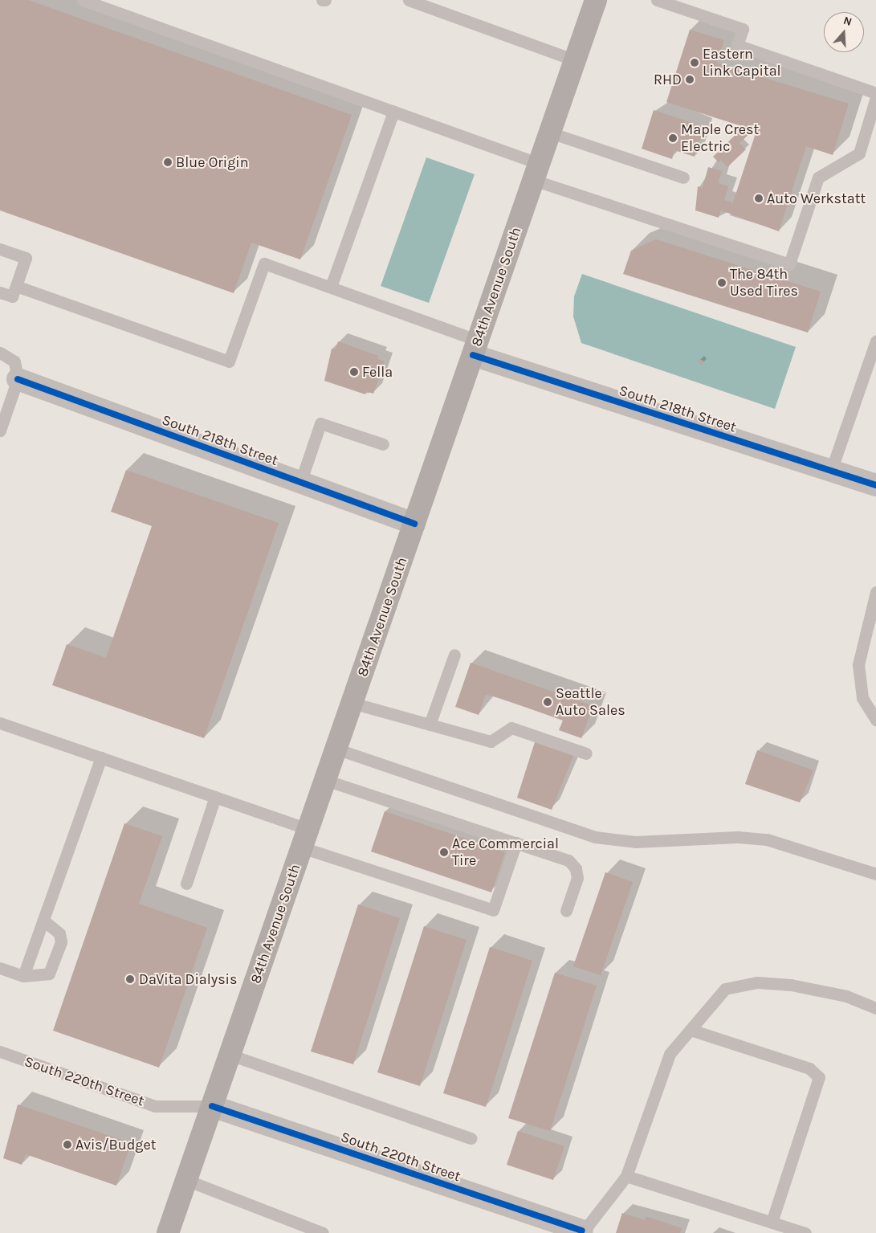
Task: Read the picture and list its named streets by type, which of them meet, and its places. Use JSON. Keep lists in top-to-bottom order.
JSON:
{
  "streets": {
    "main road": ["84th Avenue South"],
    "street": ["South 218th Street", "South 220th Street"]
  },
  "crossings": [
    ["84th Avenue South", "South 218th Street"],
    ["84th Avenue South", "South 220th Street"]
  ],
  "places": [
    "Eastern Link Capital",
    "RHD",
    "Maple Crest Electric",
    "Blue Origin",
    "Auto Werkstatt",
    "The 84th Used Tires",
    "Fella",
    "Seattle Auto Sales",
    "Ace Commercial Tire",
    "DaVita Dialysis",
    "Avis/Budget"
  ],
  "north": "top"
}
